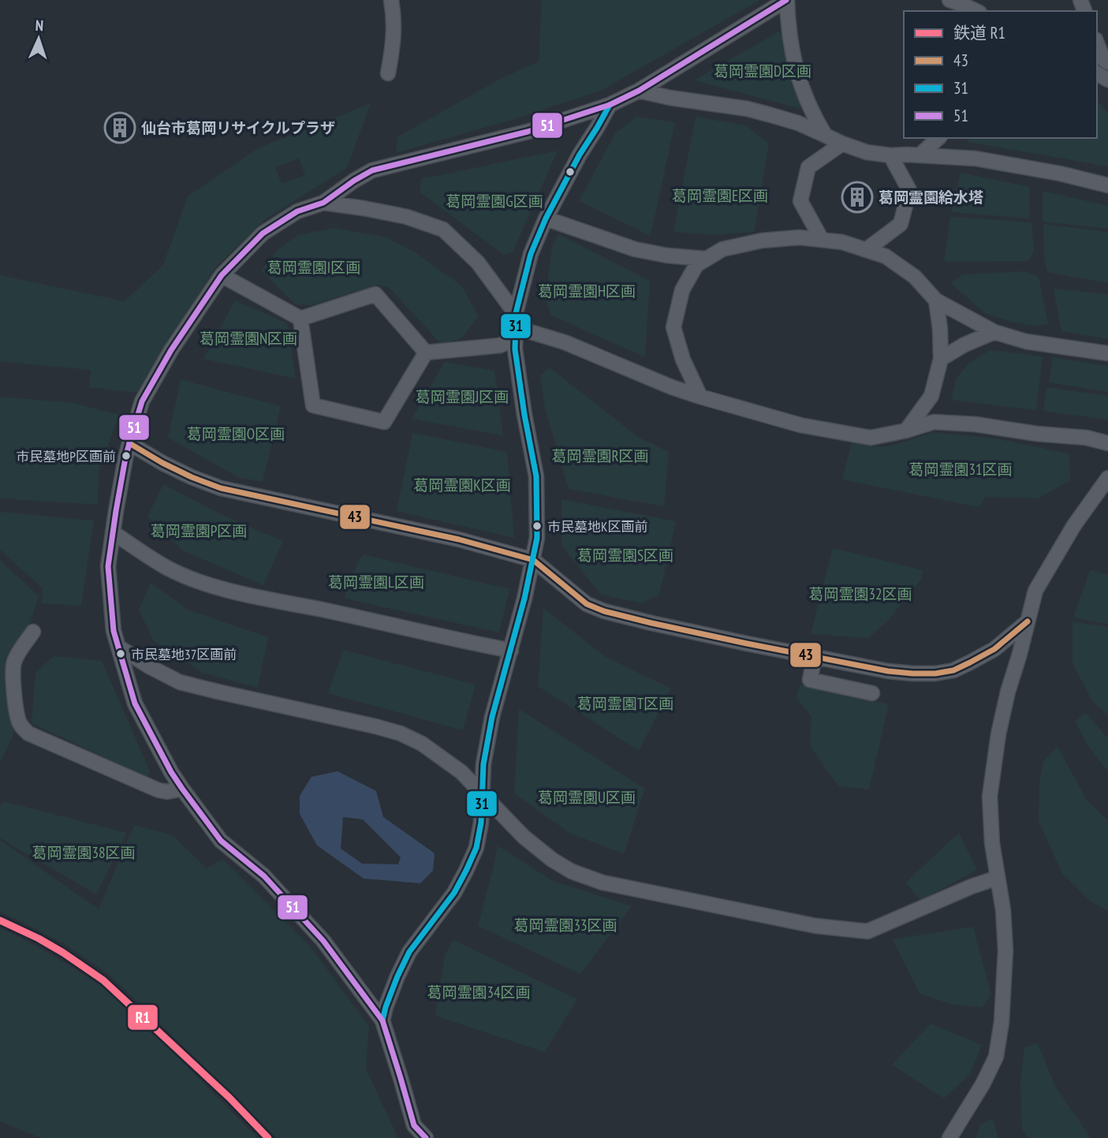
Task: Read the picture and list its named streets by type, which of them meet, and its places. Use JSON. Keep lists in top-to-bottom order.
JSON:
{
  "parks": [
    "葛岡霊園D区画",
    "葛岡霊園E区画",
    "葛岡霊園G区画",
    "葛岡霊園I区画",
    "葛岡霊園H区画",
    "葛岡霊園N区画",
    "葛岡霊園J区画",
    "葛岡霊園O区画",
    "葛岡霊園R区画",
    "葛岡霊園31区画",
    "葛岡霊園K区画",
    "葛岡霊園P区画",
    "葛岡霊園S区画",
    "葛岡霊園L区画",
    "葛岡霊園32区画",
    "葛岡霊園T区画",
    "葛岡霊園U区画",
    "葛岡霊園38区画",
    "葛岡霊園33区画",
    "葛岡霊園34区画"
  ],
  "places": {
    "building": ["仙台市葛岡リサイクルプラザ", "葛岡霊園給水塔"],
    "other": ["市民墓地P区画前", "市民墓地K区画前", "市民墓地37区画前"]
  },
  "lines": [
    "transit line 51",
    "transit line 31",
    "transit line 43",
    "rail line R1"
  ],
  "legend": [
    "鉄道 R1",
    "43",
    "31",
    "51"
  ],
  "north": "top"
}
